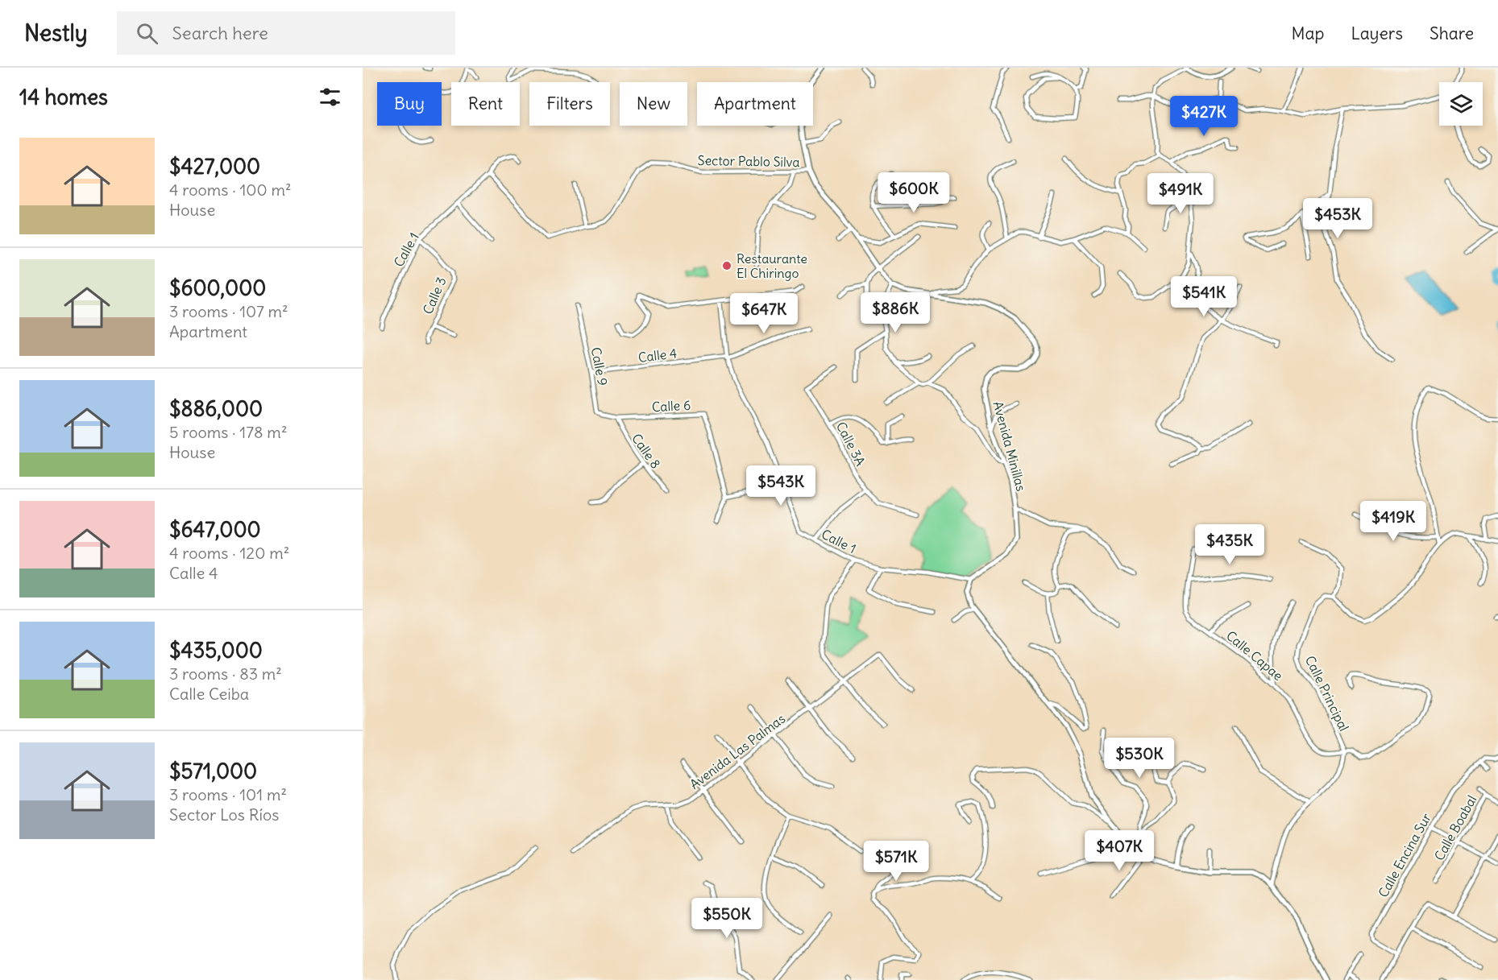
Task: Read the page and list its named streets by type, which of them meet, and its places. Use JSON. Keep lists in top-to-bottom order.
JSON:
{
  "streets": {
    "street": [
      "Sector Pablo Silva",
      "Calle 1",
      "Calle 3",
      "Calle 4",
      "Calle 9",
      "Calle 6",
      "Calle 3A",
      "Avenida Minillas",
      "Calle 8",
      "Calle Capae",
      "Calle Principal",
      "Avenida Las Palmas",
      "Calle Boabal",
      "Calle Encina Sur"
    ]
  },
  "crossings": [
    ["Sector Pablo Silva", "Calle 1"],
    ["Calle 1", "Calle 3"],
    ["Calle 1", "Calle 4"],
    ["Calle 1", "Avenida Minillas"],
    ["Calle 4", "Calle 9"],
    ["Calle 9", "Calle 6"],
    ["Calle 9", "Calle 8"],
    ["Calle 6", "Calle 8"],
    ["Calle Capae", "Calle Principal"]
  ],
  "places": ["Restaurante El Chiringo"],
  "page": {
    "header": "Nestly",
    "search": "Search here",
    "nav": ["Map", "Layers", "Share"],
    "heading": "14 homes",
    "chip": [
      "Buy",
      "Rent",
      "Filters",
      "New",
      "Apartment"
    ],
    "price": [
      "$427K",
      "$600K",
      "$491K",
      "$453K",
      "$541K",
      "$886K",
      "$647K",
      "$543K",
      "$419K",
      "$435K",
      "$530K",
      "$407K",
      "$571K",
      "$550K"
    ],
    "list": [
      {
        "name": "$427,000",
        "note": "4 rooms · 100 m² · House"
      },
      {
        "name": "$600,000",
        "note": "3 rooms · 107 m² · Apartment"
      },
      {
        "name": "$886,000",
        "note": "5 rooms · 178 m² · House"
      },
      {
        "name": "$647,000",
        "note": "4 rooms · 120 m² · Calle 4"
      },
      {
        "name": "$435,000",
        "note": "3 rooms · 83 m² · Calle Ceiba"
      },
      {
        "name": "$571,000",
        "note": "3 rooms · 101 m² · Sector Los Ríos"
      }
    ]
  }
}
